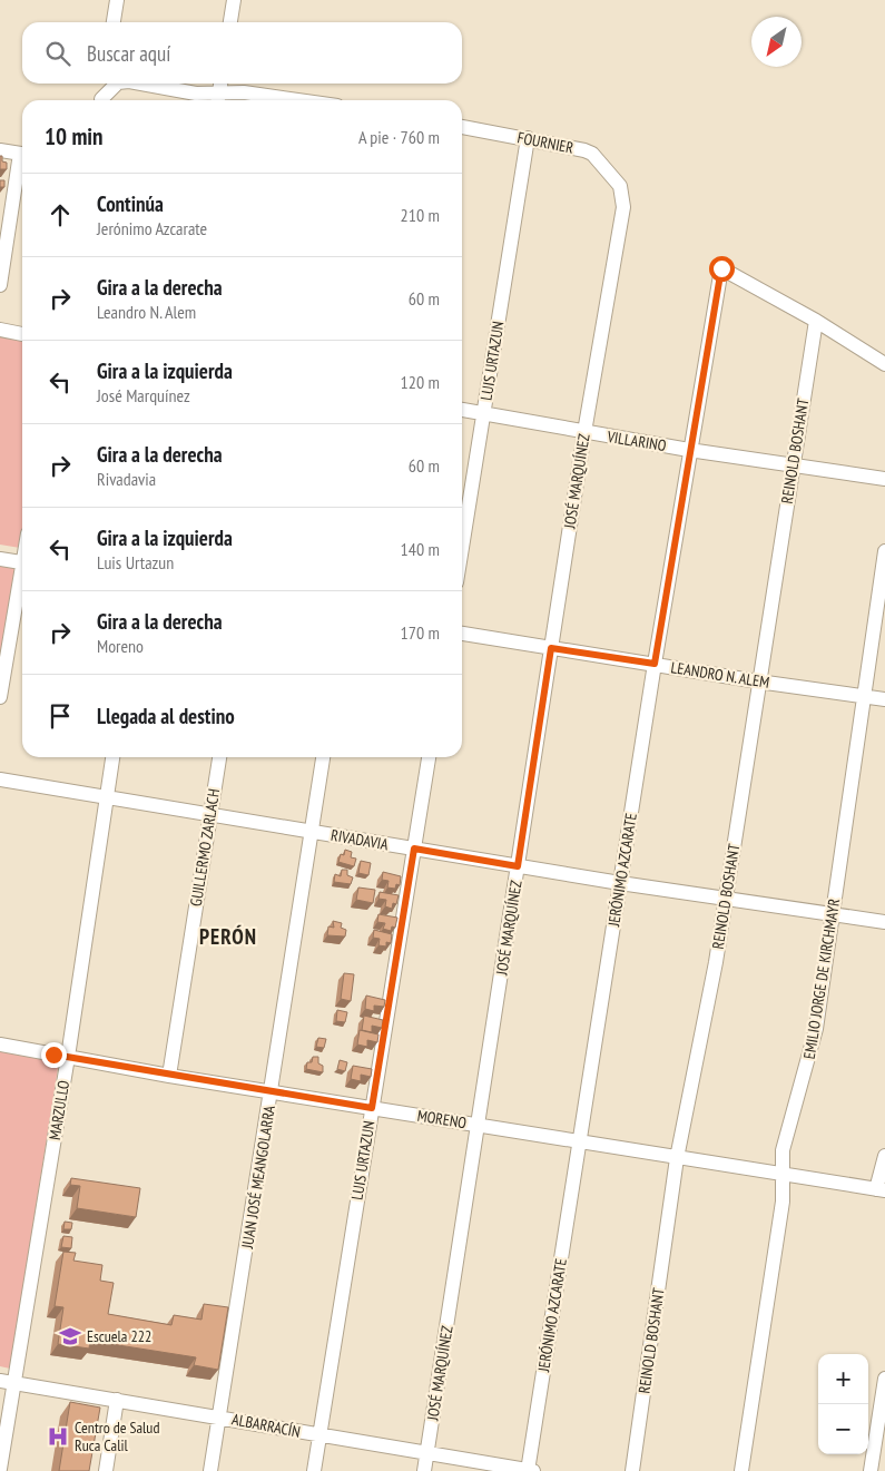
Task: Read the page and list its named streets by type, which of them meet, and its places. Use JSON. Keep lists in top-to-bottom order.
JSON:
{
  "streets": {
    "street": [
      "FOURNIER",
      "LUIS URTAZUN",
      "VILLARINO",
      "REINOLD BOSHANT",
      "JOSÉ MARQUÍNEZ",
      "LEANDRO N. ALEM",
      "RIVADAVIA",
      "GUILLERMO ZARLACH",
      "JERÓNIMO AZCARATE",
      "EMILIO JORGE DE KIRCHMAYR",
      "MARZULLO",
      "MORENO",
      "JUAN JOSÉ MEANGOLARRA",
      "ALBARRACÍN"
    ]
  },
  "crossings": [
    ["FOURNIER", "LUIS URTAZUN"],
    ["FOURNIER", "JOSÉ MARQUÍNEZ"],
    ["LUIS URTAZUN", "VILLARINO"],
    ["LUIS URTAZUN", "RIVADAVIA"],
    ["LUIS URTAZUN", "MORENO"],
    ["LUIS URTAZUN", "ALBARRACÍN"],
    ["VILLARINO", "REINOLD BOSHANT"],
    ["VILLARINO", "JOSÉ MARQUÍNEZ"],
    ["VILLARINO", "JERÓNIMO AZCARATE"],
    ["REINOLD BOSHANT", "LEANDRO N. ALEM"],
    ["REINOLD BOSHANT", "RIVADAVIA"],
    ["REINOLD BOSHANT", "JERÓNIMO AZCARATE"],
    ["REINOLD BOSHANT", "MORENO"],
    ["JOSÉ MARQUÍNEZ", "LEANDRO N. ALEM"],
    ["JOSÉ MARQUÍNEZ", "RIVADAVIA"],
    ["JOSÉ MARQUÍNEZ", "MORENO"],
    ["JOSÉ MARQUÍNEZ", "ALBARRACÍN"],
    ["LEANDRO N. ALEM", "JERÓNIMO AZCARATE"],
    ["LEANDRO N. ALEM", "EMILIO JORGE DE KIRCHMAYR"],
    ["RIVADAVIA", "GUILLERMO ZARLACH"],
    ["RIVADAVIA", "JERÓNIMO AZCARATE"],
    ["RIVADAVIA", "EMILIO JORGE DE KIRCHMAYR"],
    ["RIVADAVIA", "MARZULLO"],
    ["RIVADAVIA", "JUAN JOSÉ MEANGOLARRA"],
    ["GUILLERMO ZARLACH", "MORENO"],
    ["JERÓNIMO AZCARATE", "MORENO"],
    ["JERÓNIMO AZCARATE", "ALBARRACÍN"],
    ["EMILIO JORGE DE KIRCHMAYR", "MORENO"],
    ["MARZULLO", "MORENO"],
    ["MARZULLO", "ALBARRACÍN"],
    ["MORENO", "JUAN JOSÉ MEANGOLARRA"],
    ["JUAN JOSÉ MEANGOLARRA", "ALBARRACÍN"]
  ],
  "districts": ["PERÓN"],
  "places": {
    "school or university": ["Escuela 222"],
    "hospital": ["Centro de Salud Ruca Calil"]
  },
  "north": "bottom left",
  "page": {
    "search": "Buscar aquí",
    "heading": ["10 min", "A pie · 760 m"],
    "list": [
      ["Continúa", "Jerónimo Azcarate", "210 m"],
      ["Gira a la derecha", "Leandro N. Alem", "60 m"],
      ["Gira a la izquierda", "José Marquínez", "120 m"],
      ["Gira a la derecha", "Rivadavia", "60 m"],
      ["Gira a la izquierda", "Luis Urtazun", "140 m"],
      ["Gira a la derecha", "Moreno", "170 m"],
      "Llegada al destino"
    ],
    "map_buttons": ["+", "−"]
  }
}
